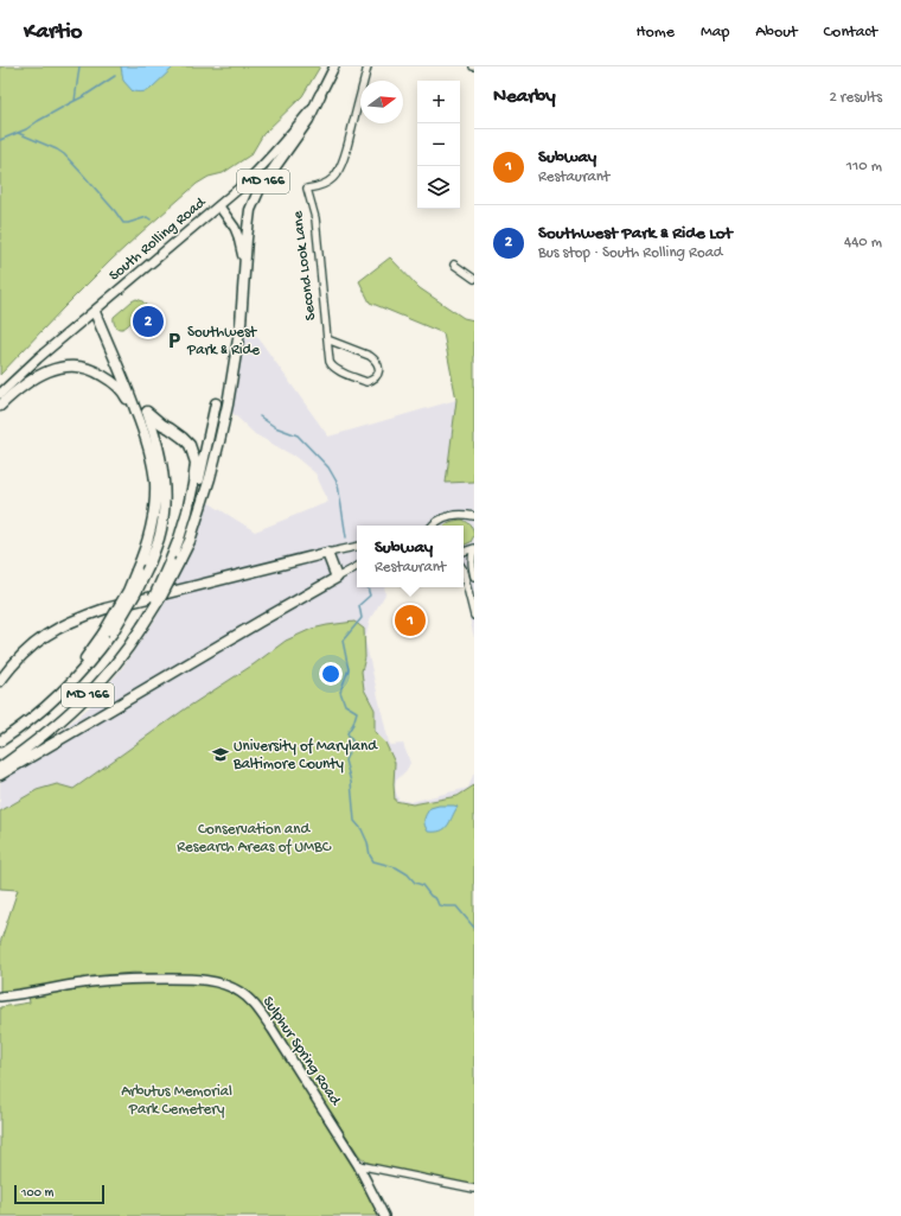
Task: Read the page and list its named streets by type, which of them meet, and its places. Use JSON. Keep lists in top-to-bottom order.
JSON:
{
  "streets": {
    "highway": ["MD 166"],
    "main road": ["South Rolling Road", "Sulphur Spring Road"],
    "street": ["Second Look Lane"]
  },
  "crossings": [
    ["MD 166", "South Rolling Road"]
  ],
  "parks": ["Conservation and Research Areas of UMBC", "Arbutus Memorial Park Cemetery"],
  "places": {
    "parking": ["Southwest Park & Ride"],
    "school or university": ["University of Maryland Baltimore County"]
  },
  "scale_bar": "100 m",
  "north": "right",
  "page": {
    "header": "Kartio",
    "nav": [
      "Home",
      "Map",
      "About",
      "Contact"
    ],
    "heading": ["Nearby", "2 results"],
    "map_buttons": ["+", "−"],
    "list": [
      {
        "mark": "1",
        "name": "Subway",
        "note": "Restaurant",
        "value": "110 m"
      },
      {
        "mark": "2",
        "name": "Southwest Park & Ride Lot",
        "note": "Bus stop · South Rolling Road",
        "value": "440 m"
      }
    ],
    "pins": ["2", "1"],
    "popup": ["Subway", "Restaurant"],
    "scale": "100 m"
  }
}
